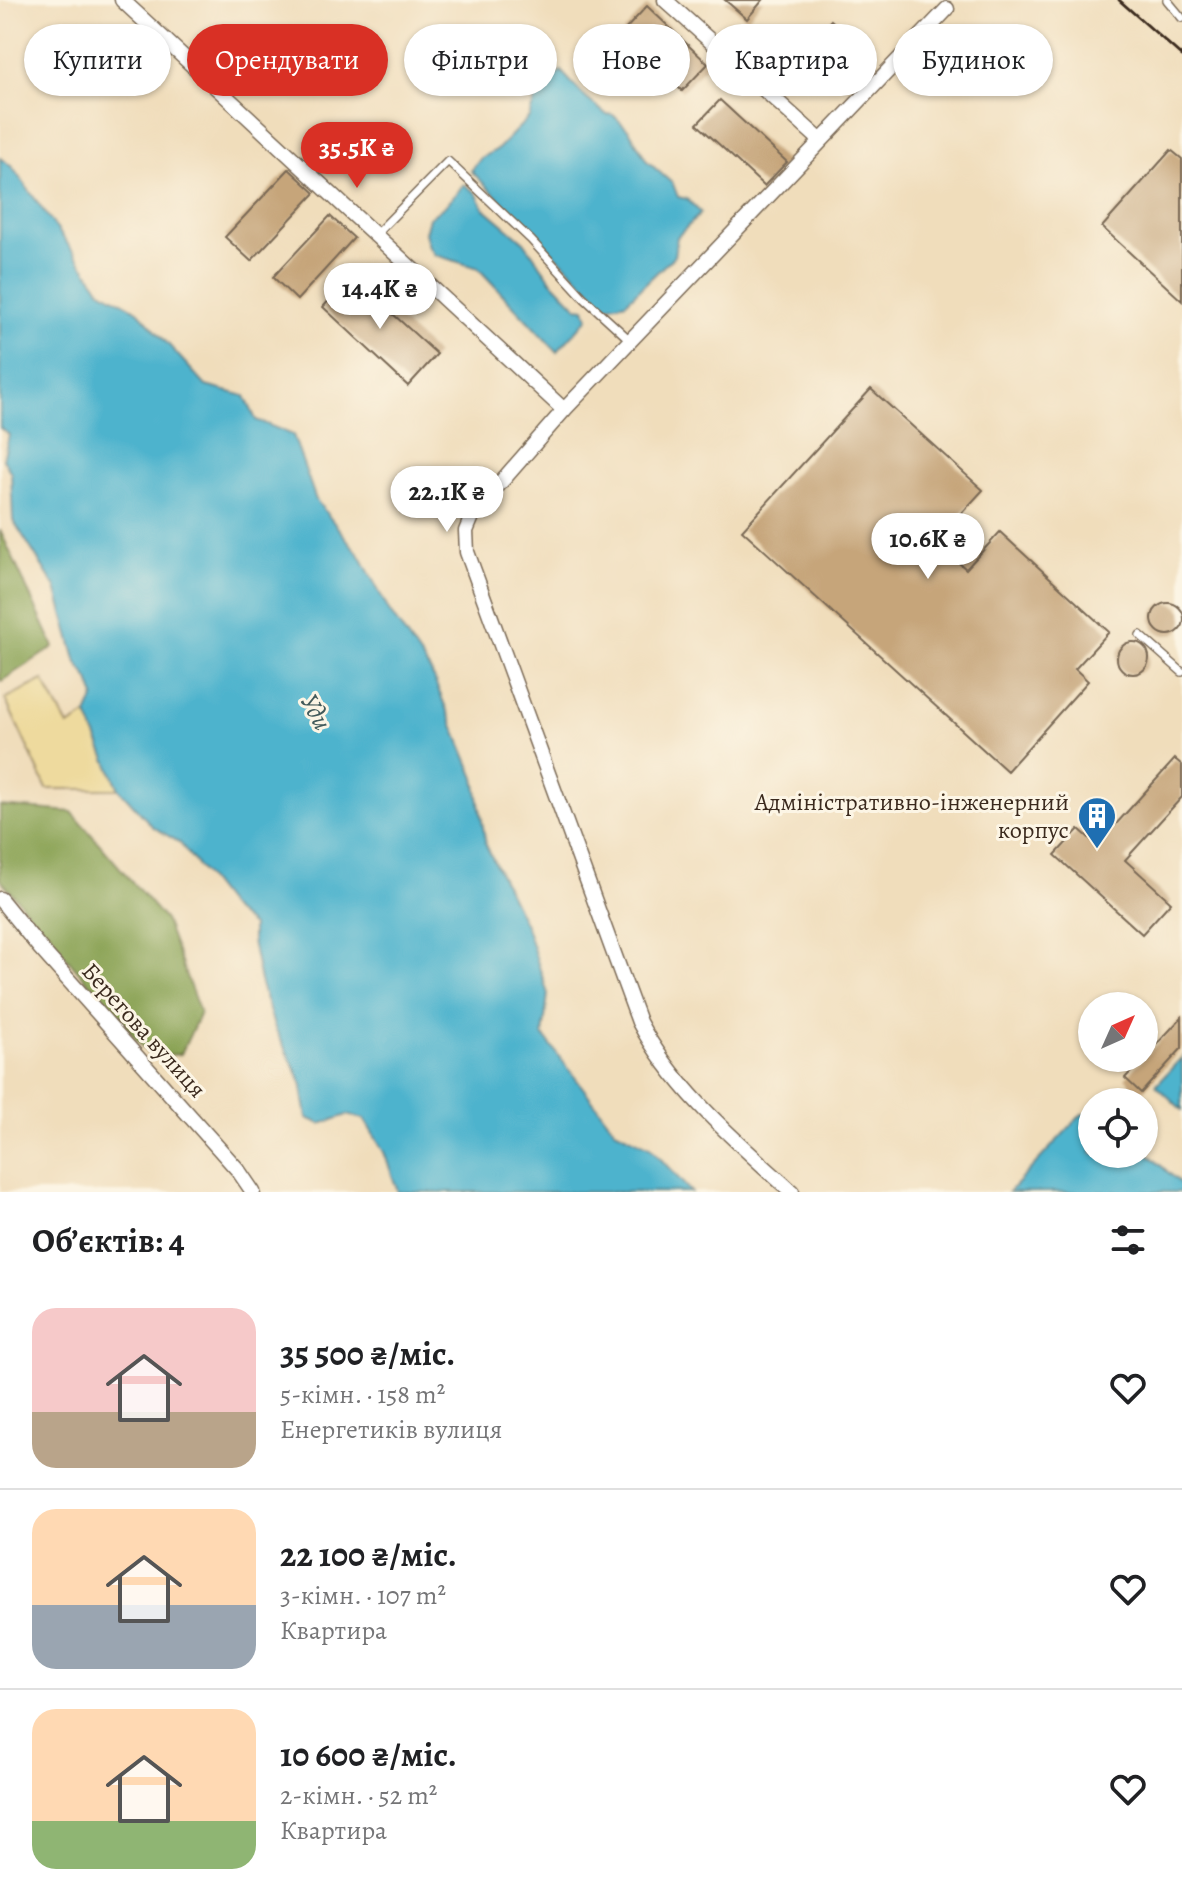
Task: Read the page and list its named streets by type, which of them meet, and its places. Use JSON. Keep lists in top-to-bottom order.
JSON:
{
  "streets": {
    "street": ["Берегова вулиця"]
  },
  "water": ["Уди"],
  "places": {
    "building": ["Адміністративно-інженерний корпус"]
  },
  "north": "top right",
  "page": {
    "chip": [
      "Купити",
      "Орендувати",
      "Фільтри",
      "Нове",
      "Квартира",
      "Будинок"
    ],
    "price": [
      "35.5K ₴",
      "14.4K ₴",
      "22.1K ₴",
      "10.6K ₴"
    ],
    "heading": "Об’єктів: 4",
    "list": [
      {
        "name": "35 500 ₴/міс.",
        "note": "5-кімн. · 158 m² · Енергетиків вулиця"
      },
      {
        "name": "22 100 ₴/міс.",
        "note": "3-кімн. · 107 m² · Квартира"
      },
      {
        "name": "10 600 ₴/міс.",
        "note": "2-кімн. · 52 m² · Квартира"
      }
    ]
  }
}
